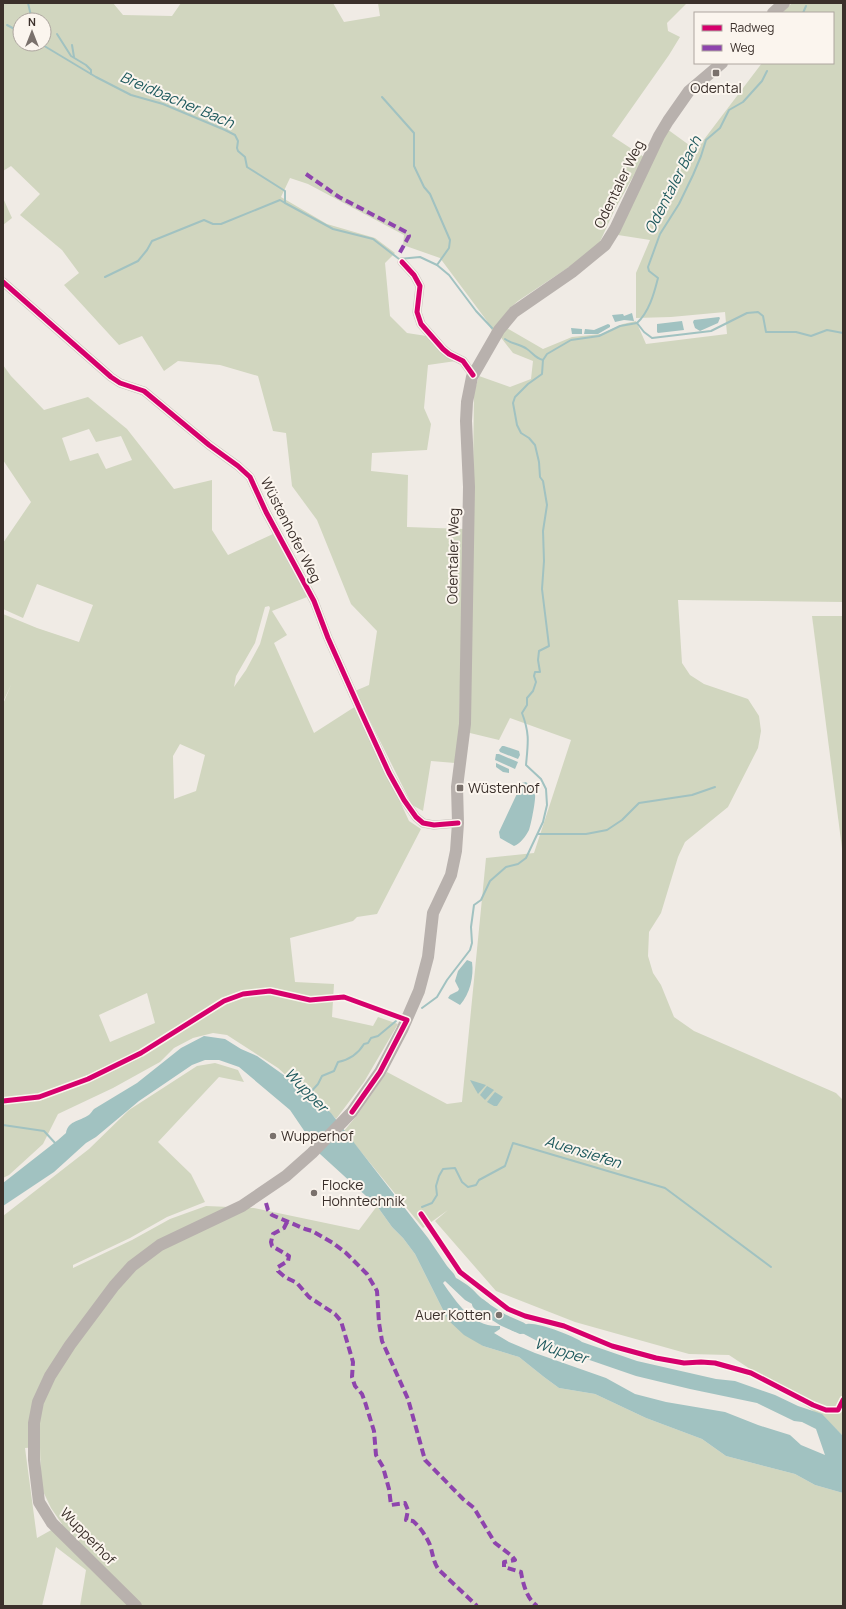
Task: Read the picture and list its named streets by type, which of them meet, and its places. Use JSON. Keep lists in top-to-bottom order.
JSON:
{
  "streets": {
    "main road": ["Odentaler Weg", "Wupperhof"],
    "street": ["Wüstenhofer Weg"]
  },
  "crossings": [
    ["Odentaler Weg", "Wüstenhofer Weg"],
    ["Odentaler Weg", "Wupperhof"]
  ],
  "water": [
    "Breidbacher Bach",
    "Odentaler Bach",
    "Wupper",
    "Auensiefen"
  ],
  "places": {
    "transit": ["Odental", "Wüstenhof"],
    "other": ["Wupperhof", "Flocke Hohntechnik", "Auer Kotten"]
  },
  "legend": ["Radweg", "Weg"],
  "north": "top"
}
